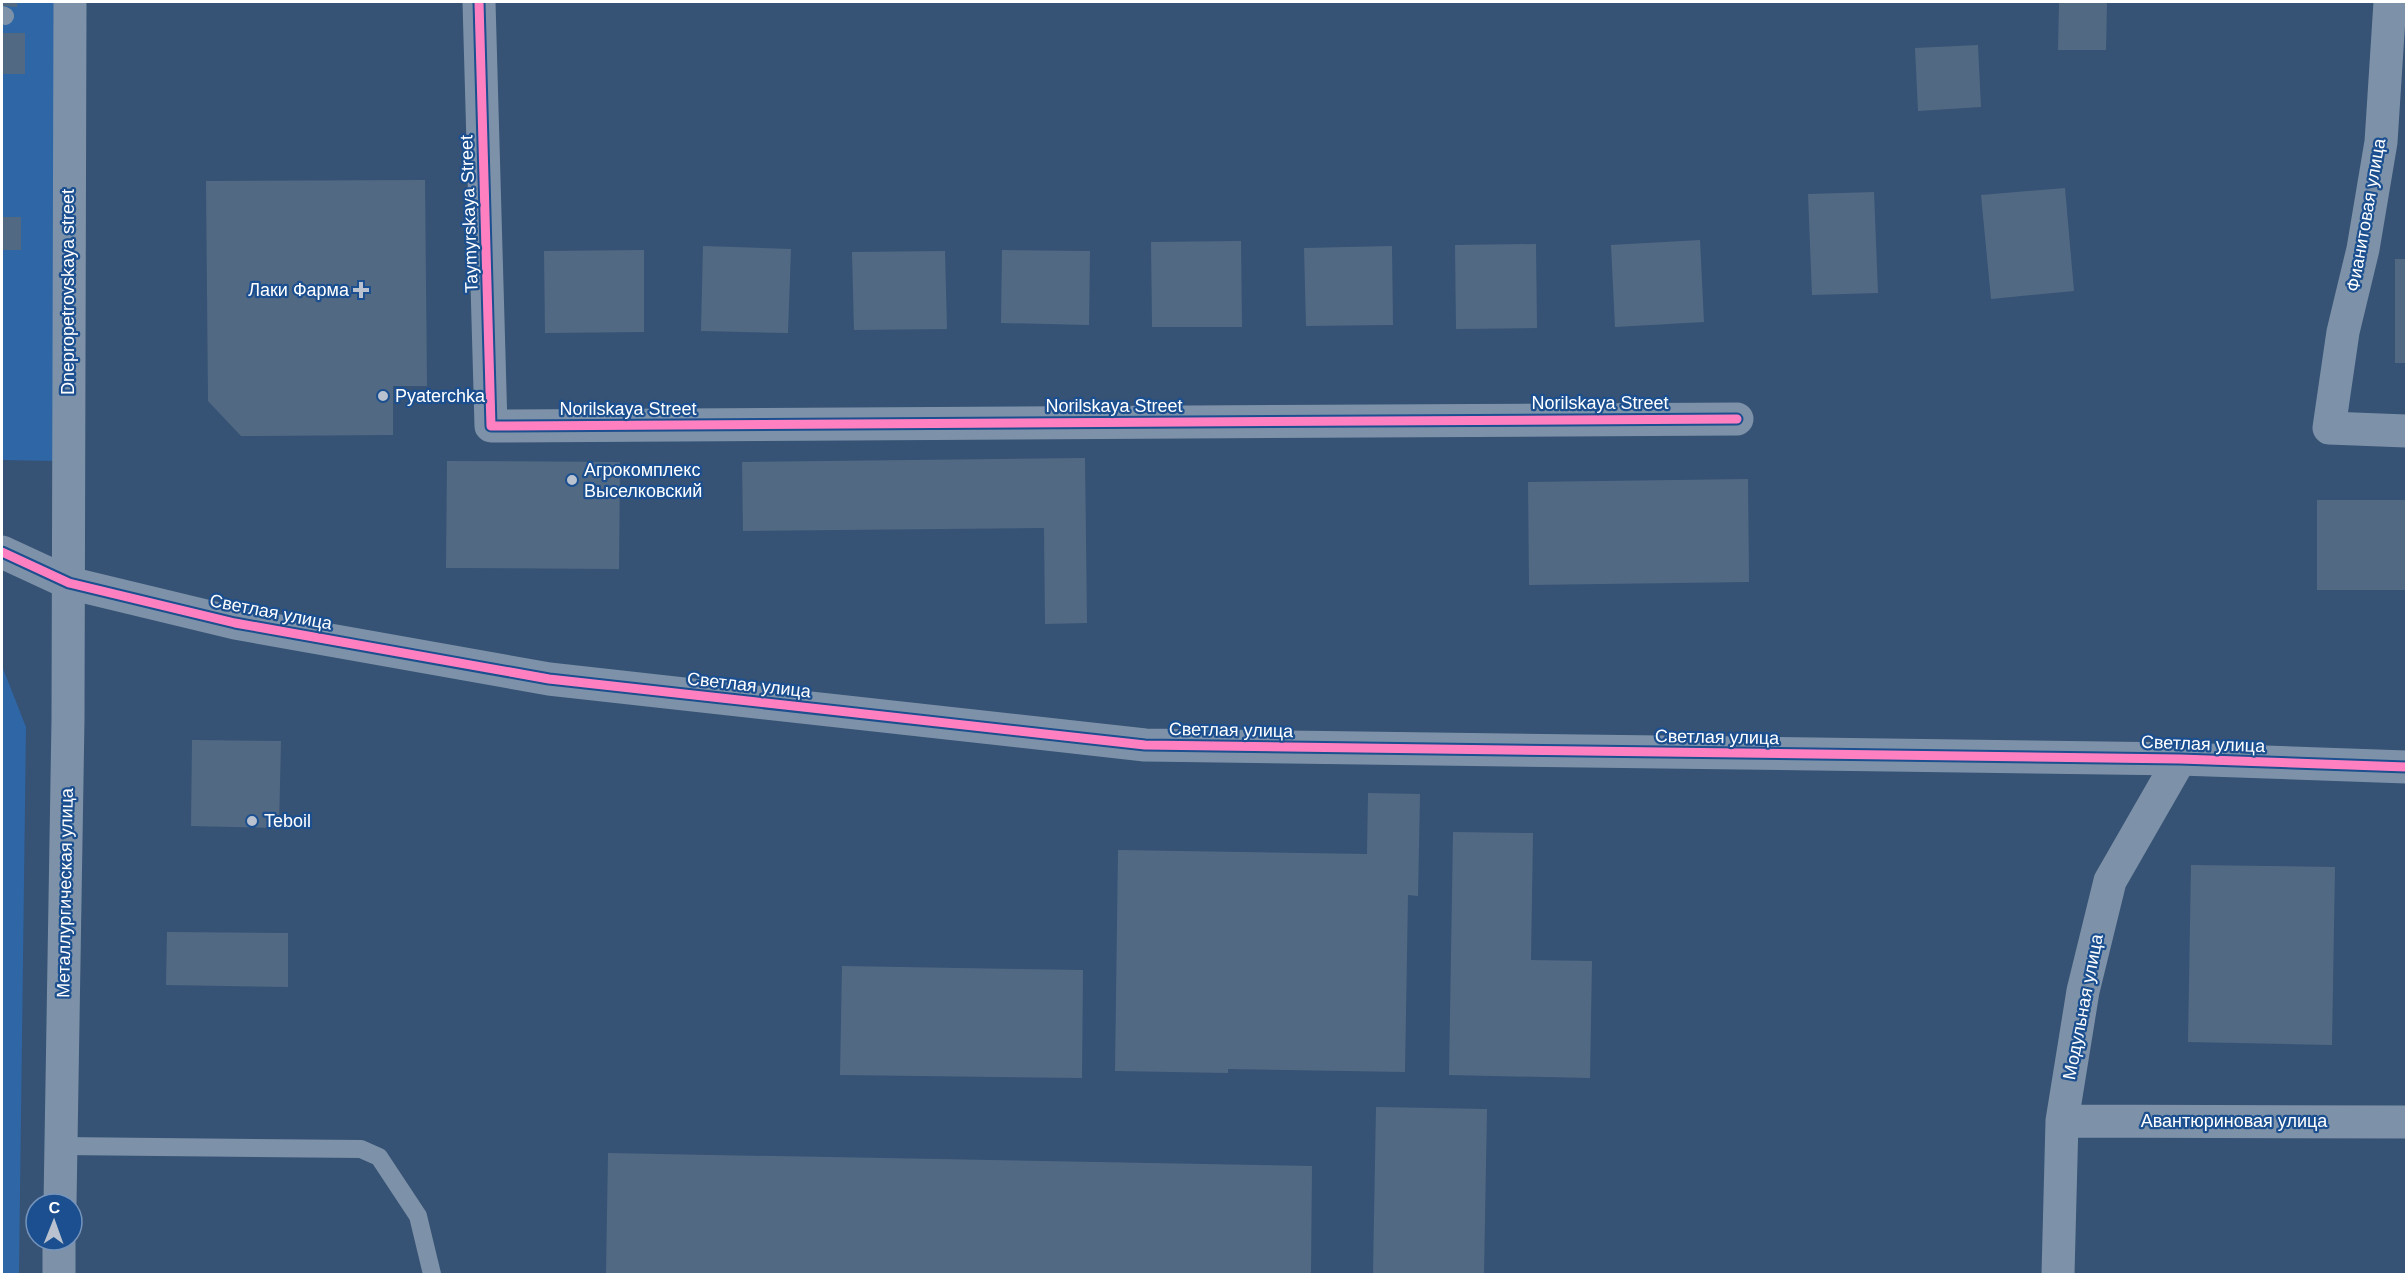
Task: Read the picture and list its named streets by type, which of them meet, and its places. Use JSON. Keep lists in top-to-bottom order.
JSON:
{
  "streets": {
    "street": [
      "Taymyrskaya Street",
      "Фианитовая улица",
      "Dnepropetrovskaya street",
      "Norilskaya Street",
      "Светлая улица",
      "Металлургическая улица",
      "Модульная улица",
      "Авантюриновая улица"
    ]
  },
  "crossings": [
    ["Taymyrskaya Street", "Norilskaya Street"],
    ["Dnepropetrovskaya street", "Светлая улица"],
    ["Dnepropetrovskaya street", "Металлургическая улица"],
    ["Светлая улица", "Металлургическая улица"],
    ["Светлая улица", "Модульная улица"],
    ["Модульная улица", "Авантюриновая улица"]
  ],
  "places": {
    "health": ["Лаки Фарма"],
    "other": ["Pyaterchka", "Агрокомплекс Выселковский", "Teboil"]
  },
  "north": "top"
}
